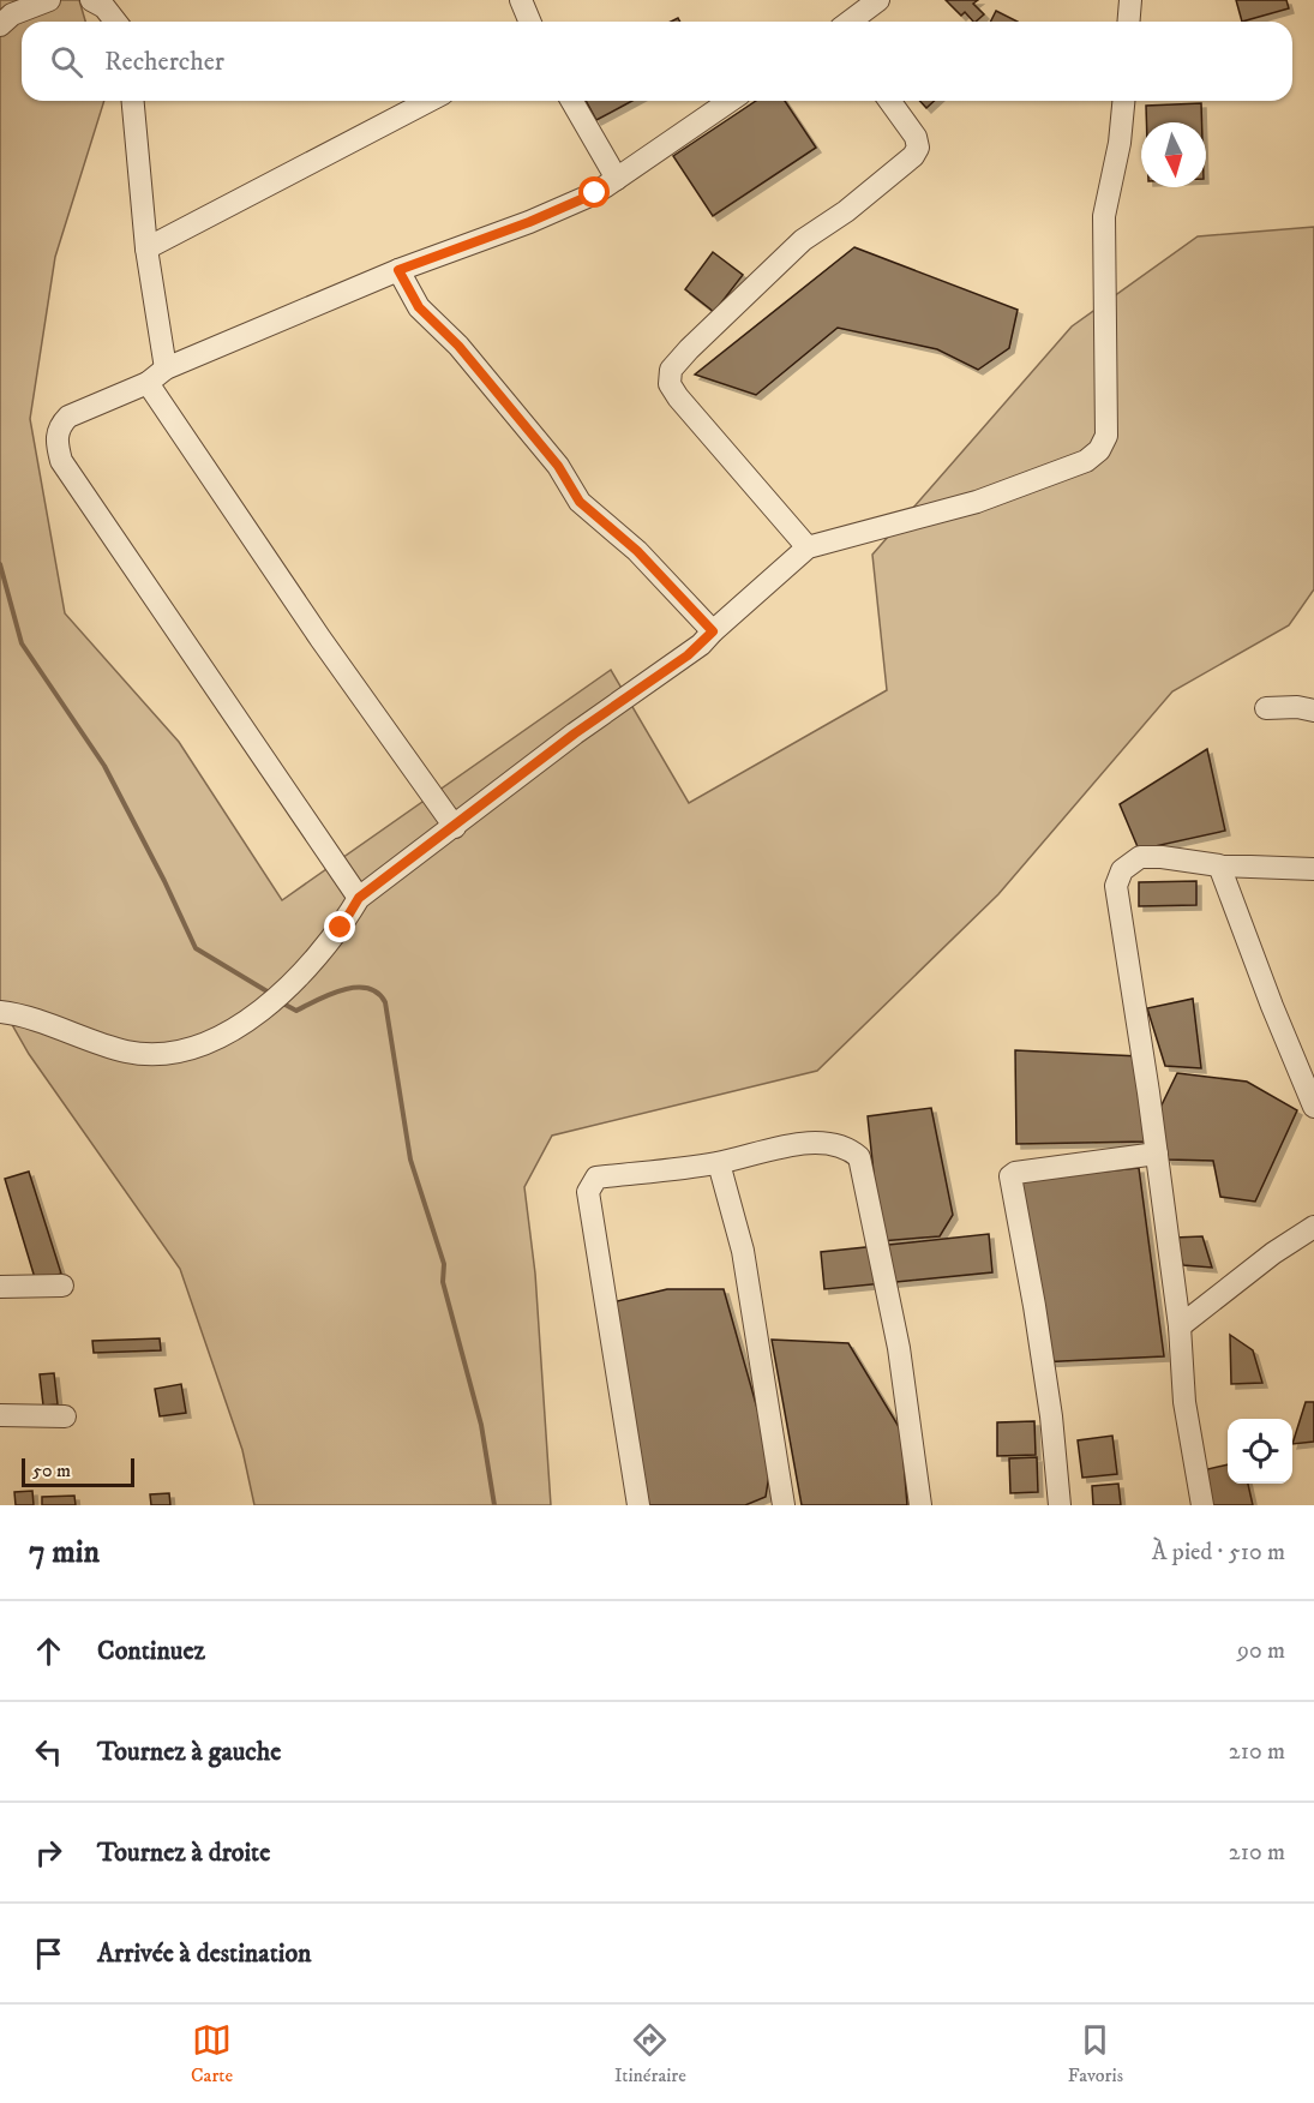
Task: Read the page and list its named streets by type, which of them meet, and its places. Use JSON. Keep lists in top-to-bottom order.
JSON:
{
  "scale_bar": "50 m",
  "north": "bottom",
  "page": {
    "search": "Rechercher",
    "scale": "50 m",
    "heading": ["7 min", "À pied · 510 m"],
    "list": [
      ["Continuez", "90 m"],
      ["Tournez à gauche", "210 m"],
      ["Tournez à droite", "210 m"],
      "Arrivée à destination"
    ],
    "nav": ["Carte", "Itinéraire", "Favoris"]
  }
}
